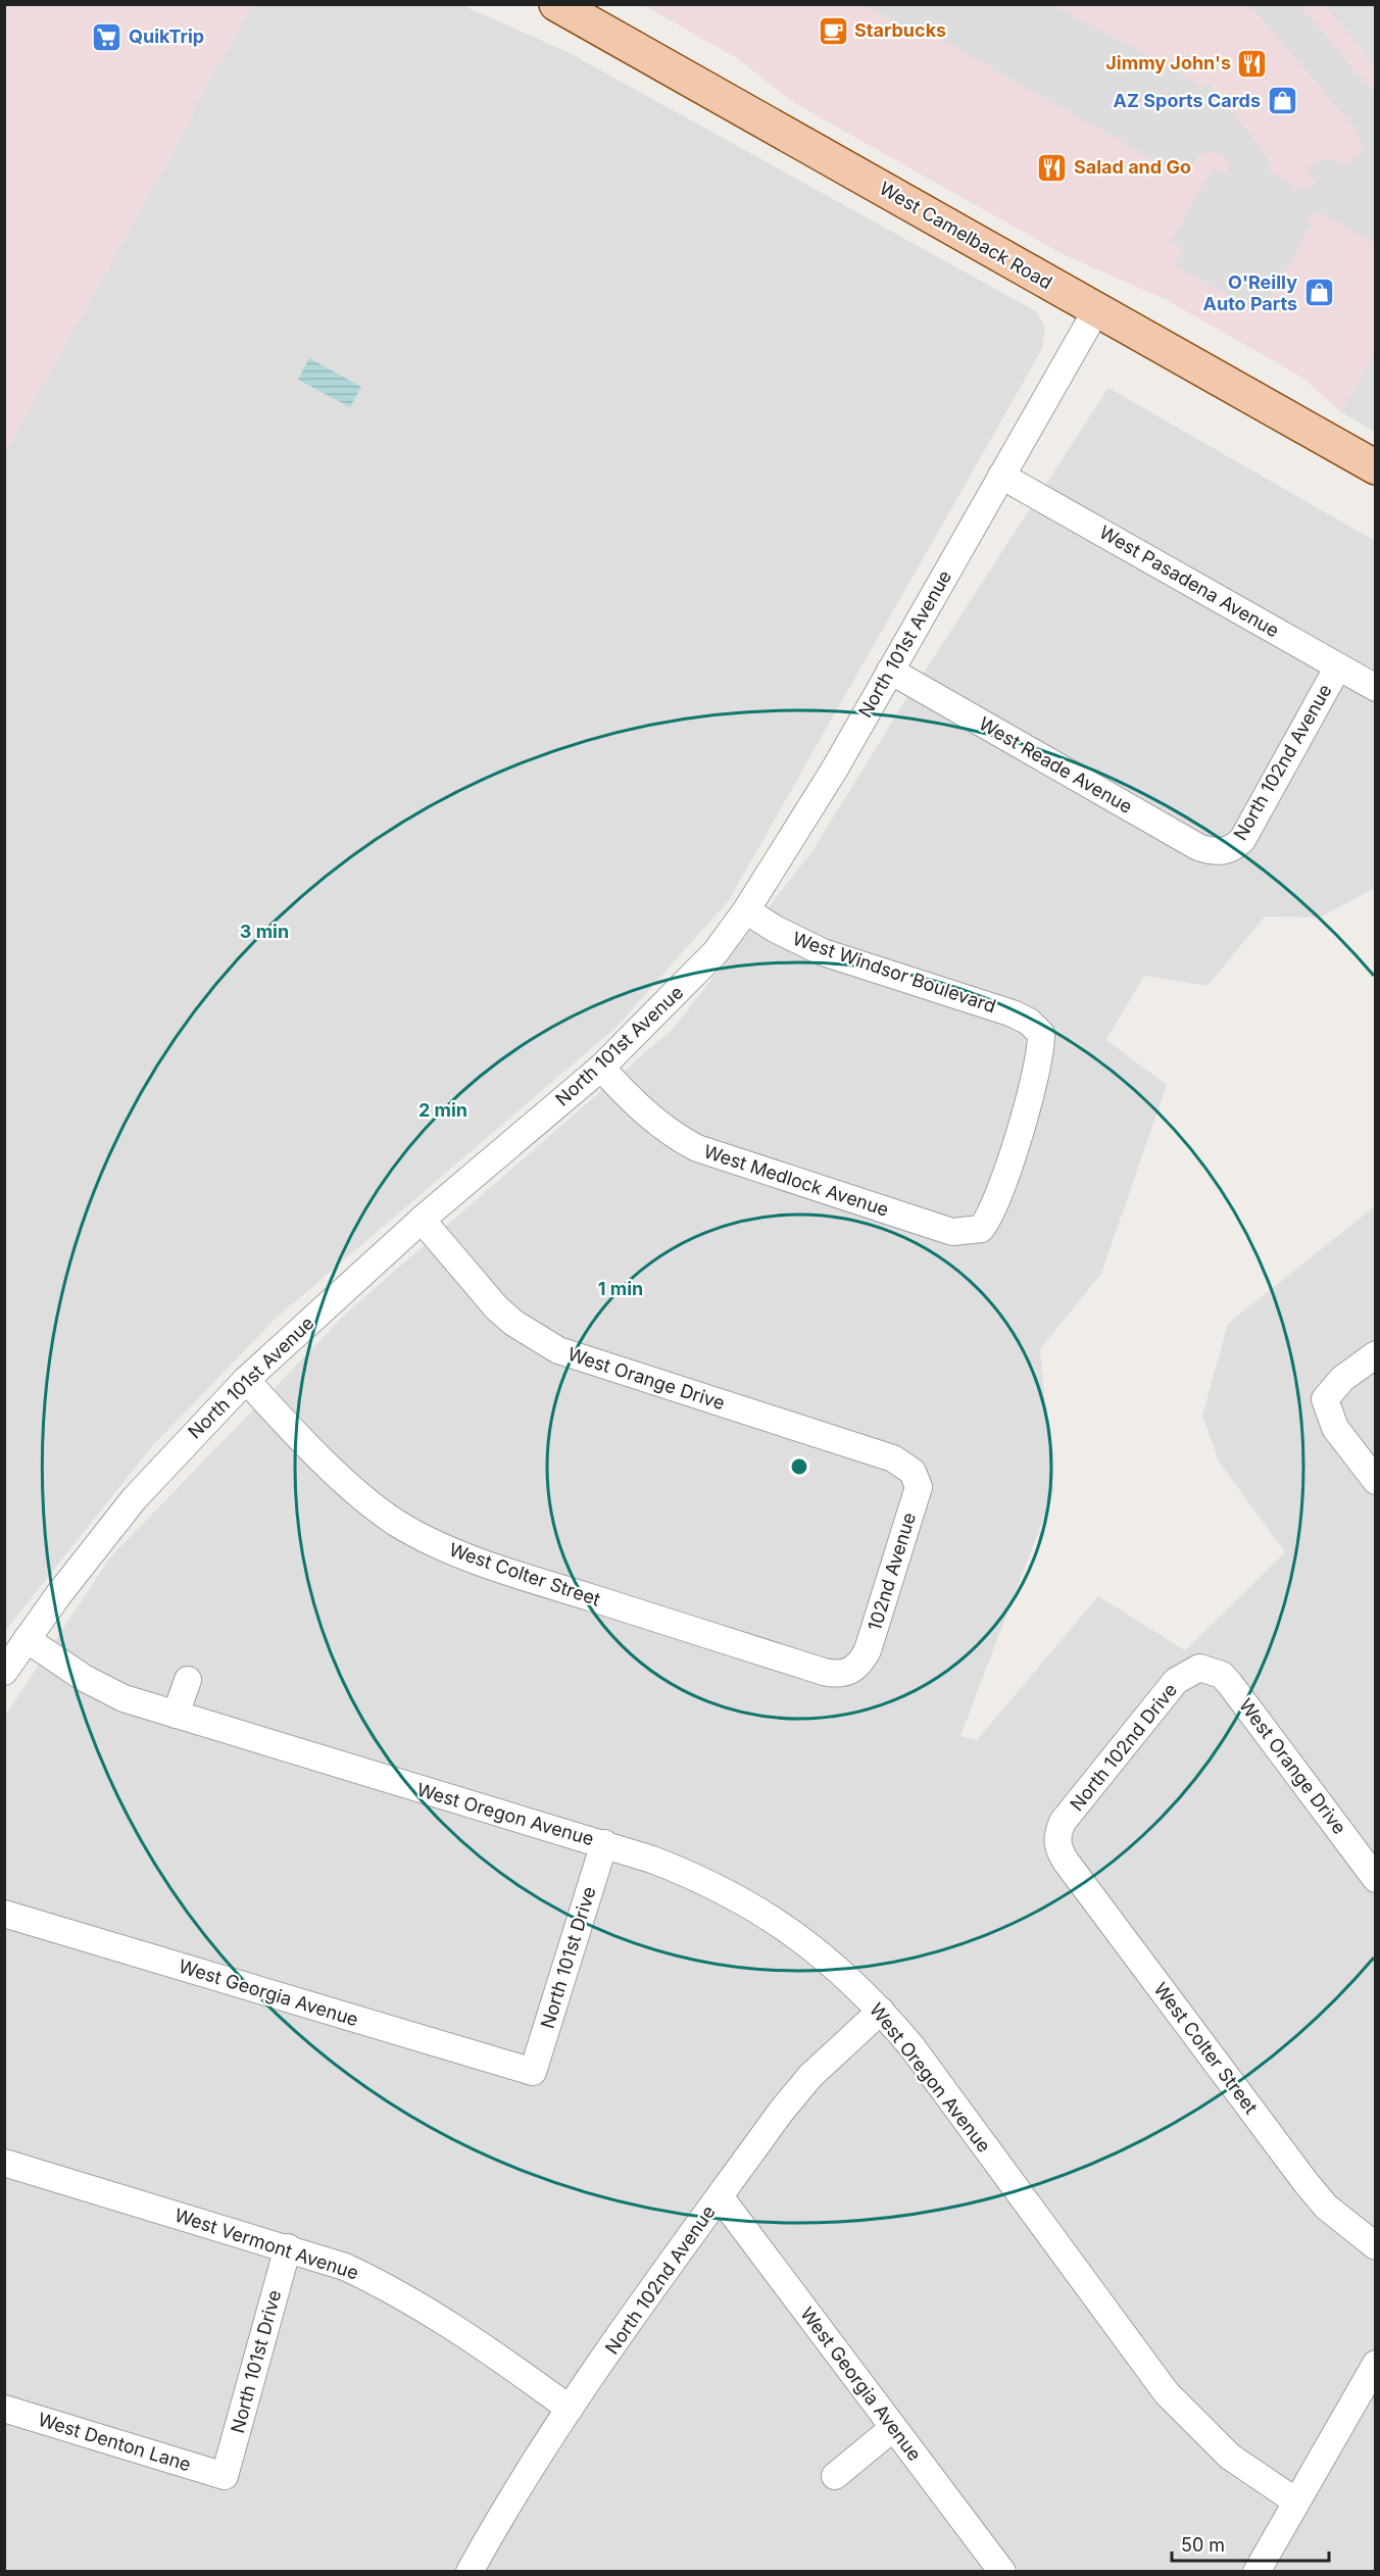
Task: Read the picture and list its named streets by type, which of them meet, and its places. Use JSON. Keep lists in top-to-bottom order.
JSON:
{
  "streets": {
    "main road": ["West Camelback Road"],
    "street": [
      "West Pasadena Avenue",
      "North 101st Avenue",
      "North 102nd Avenue",
      "West Reade Avenue",
      "West Windsor Boulevard",
      "West Medlock Avenue",
      "West Orange Drive",
      "102nd Avenue",
      "West Colter Street",
      "North 102nd Drive",
      "West Oregon Avenue",
      "North 101st Drive",
      "West Georgia Avenue",
      "West Vermont Avenue",
      "West Denton Lane"
    ]
  },
  "crossings": [
    ["West Camelback Road", "North 101st Avenue"],
    ["West Pasadena Avenue", "North 101st Avenue"],
    ["West Pasadena Avenue", "North 102nd Avenue"],
    ["North 101st Avenue", "West Reade Avenue"],
    ["North 101st Avenue", "West Windsor Boulevard"],
    ["North 101st Avenue", "West Medlock Avenue"],
    ["North 101st Avenue", "West Orange Drive"],
    ["North 101st Avenue", "West Colter Street"],
    ["North 101st Avenue", "West Oregon Avenue"],
    ["North 102nd Avenue", "West Reade Avenue"],
    ["North 102nd Avenue", "West Oregon Avenue"],
    ["North 102nd Avenue", "West Georgia Avenue"],
    ["North 102nd Avenue", "West Vermont Avenue"],
    ["West Windsor Boulevard", "West Medlock Avenue"],
    ["West Orange Drive", "102nd Avenue"],
    ["West Orange Drive", "North 102nd Drive"],
    ["102nd Avenue", "West Colter Street"],
    ["West Colter Street", "North 102nd Drive"],
    ["West Oregon Avenue", "North 101st Drive"],
    ["North 101st Drive", "West Georgia Avenue"],
    ["North 101st Drive", "West Vermont Avenue"],
    ["North 101st Drive", "West Denton Lane"]
  ],
  "places": {
    "cafe": ["Starbucks"],
    "supermarket": ["QuikTrip"],
    "restaurant": ["Jimmy John's", "Salad and Go"],
    "shop": ["AZ Sports Cards", "O'Reilly Auto Parts"]
  },
  "scale_bar": "50 m",
  "rings": ["3 min", "2 min", "1 min"]
}
